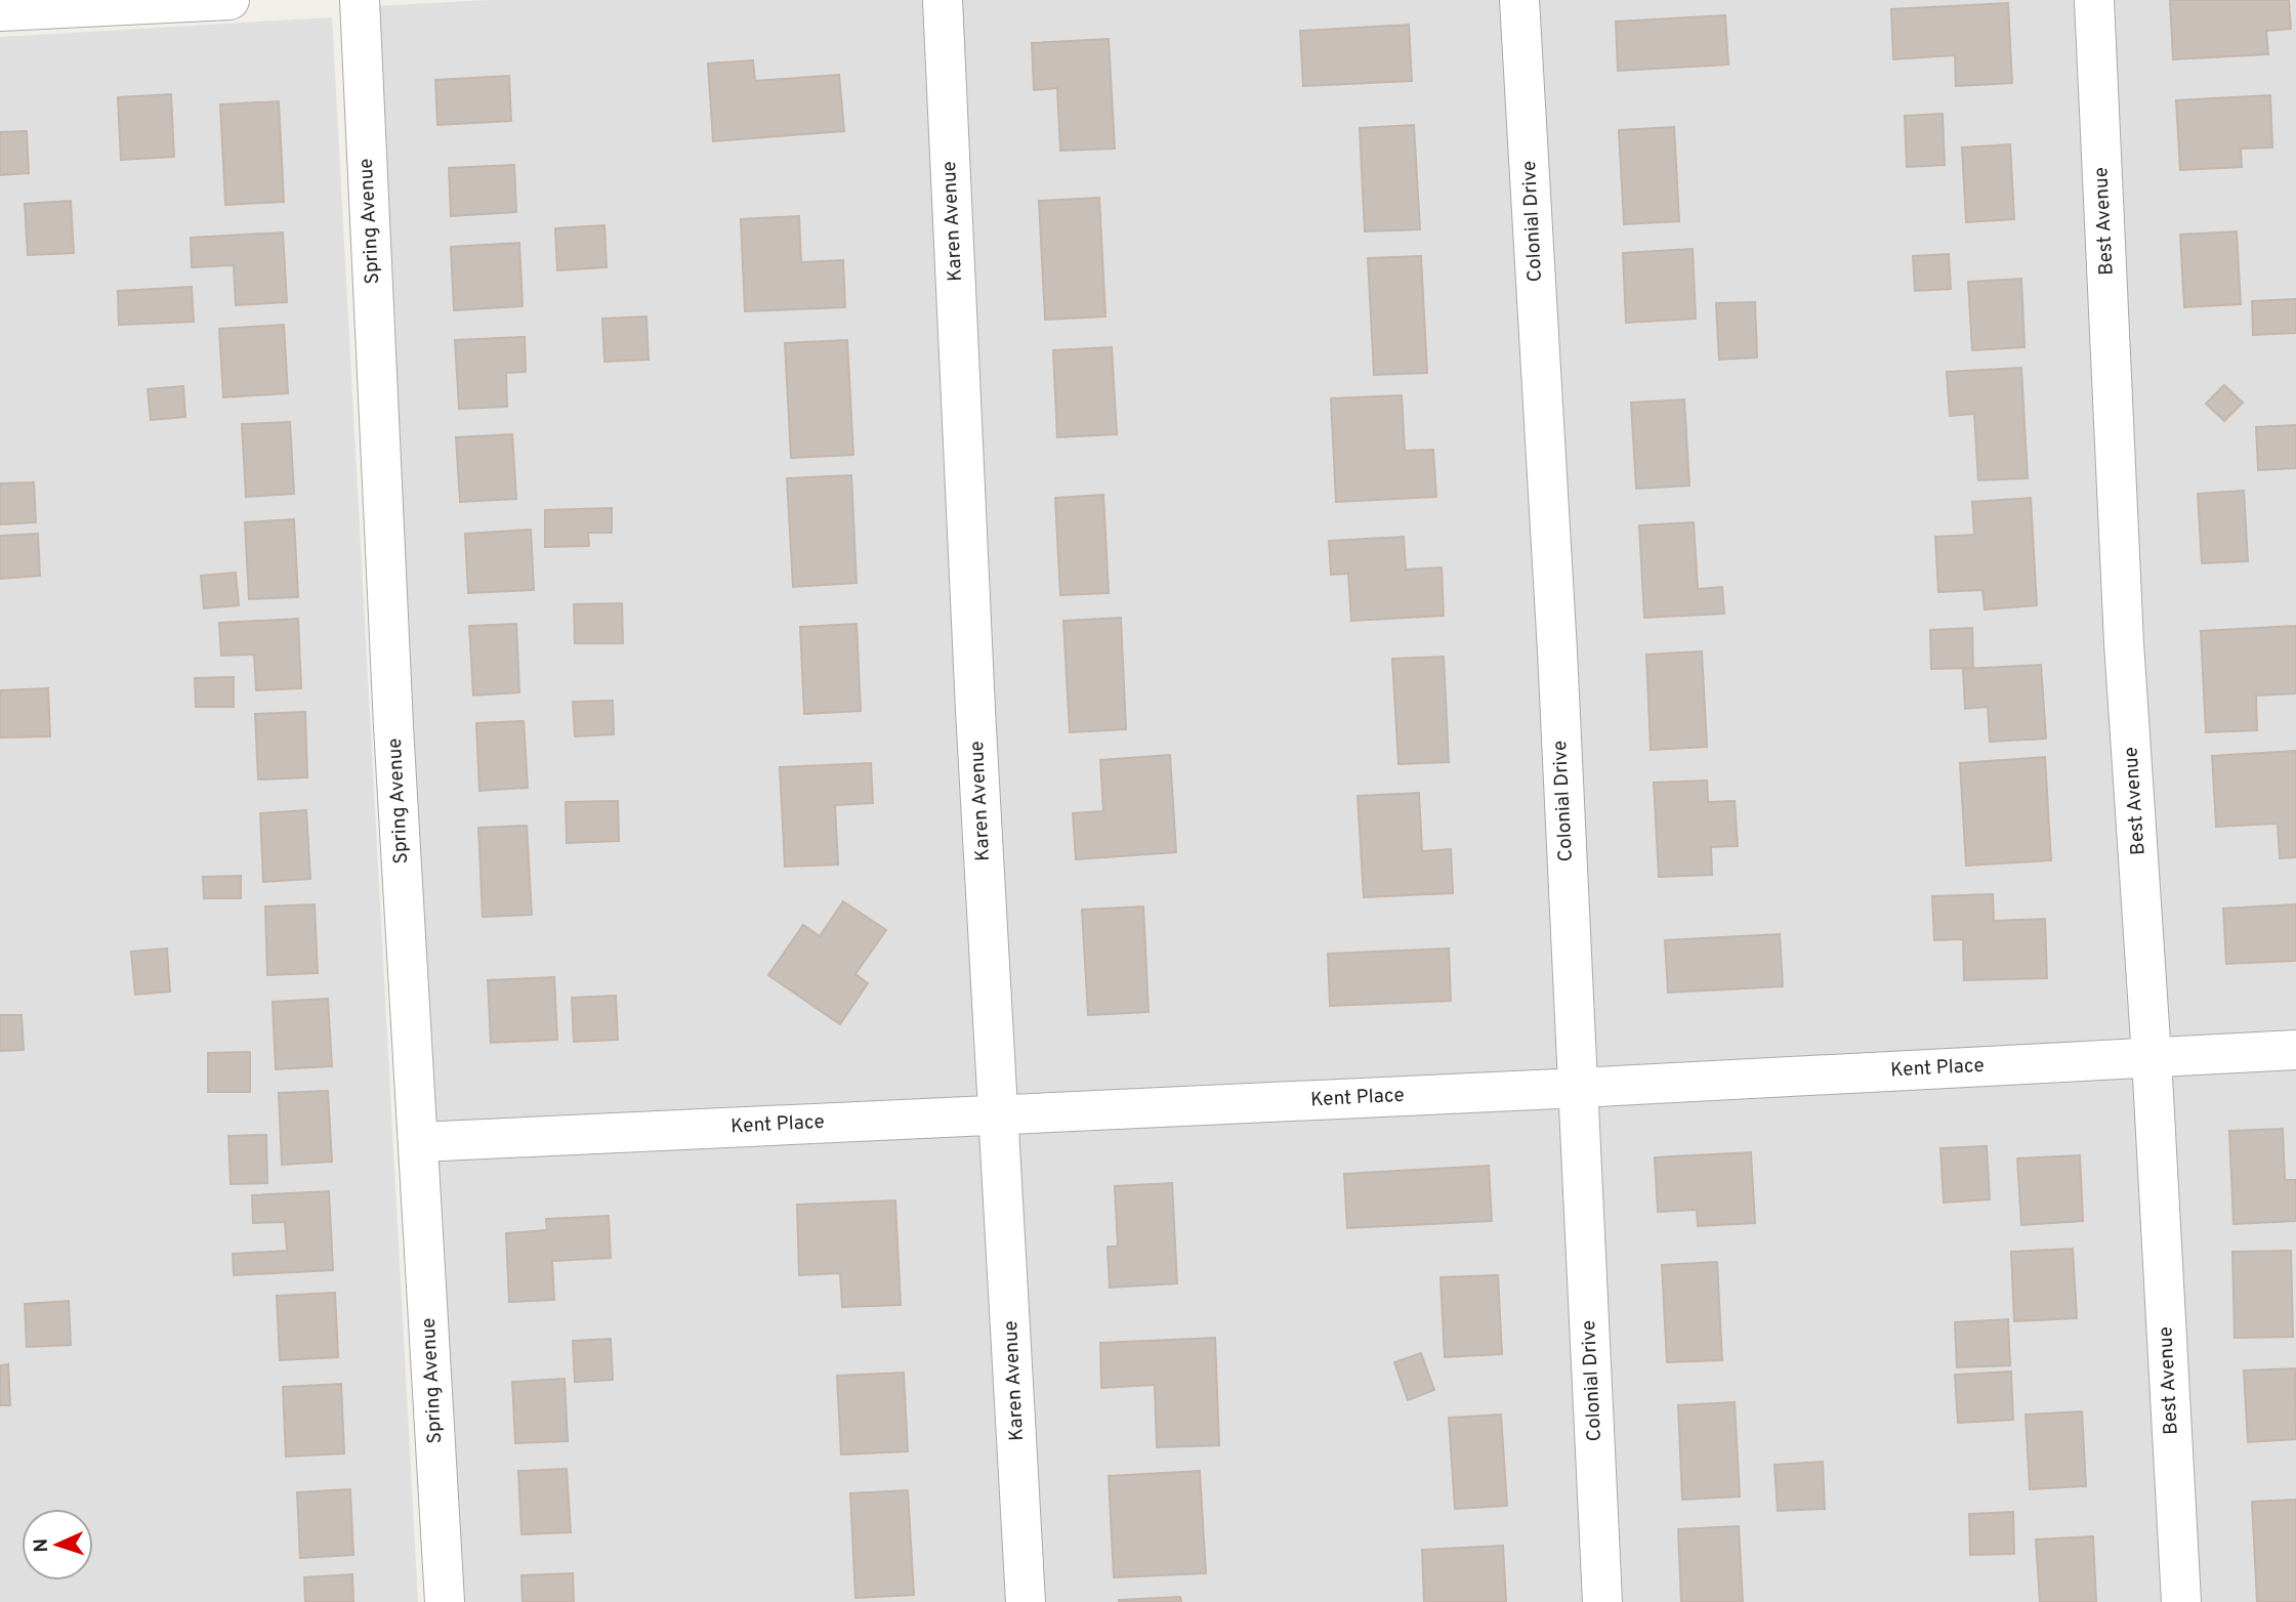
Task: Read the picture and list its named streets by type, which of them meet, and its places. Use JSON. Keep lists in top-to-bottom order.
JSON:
{
  "streets": {
    "street": [
      "Spring Avenue",
      "Karen Avenue",
      "Colonial Drive",
      "Best Avenue",
      "Kent Place"
    ]
  },
  "crossings": [
    ["Spring Avenue", "Kent Place"],
    ["Karen Avenue", "Kent Place"],
    ["Colonial Drive", "Kent Place"],
    ["Best Avenue", "Kent Place"]
  ],
  "north": "left"
}
